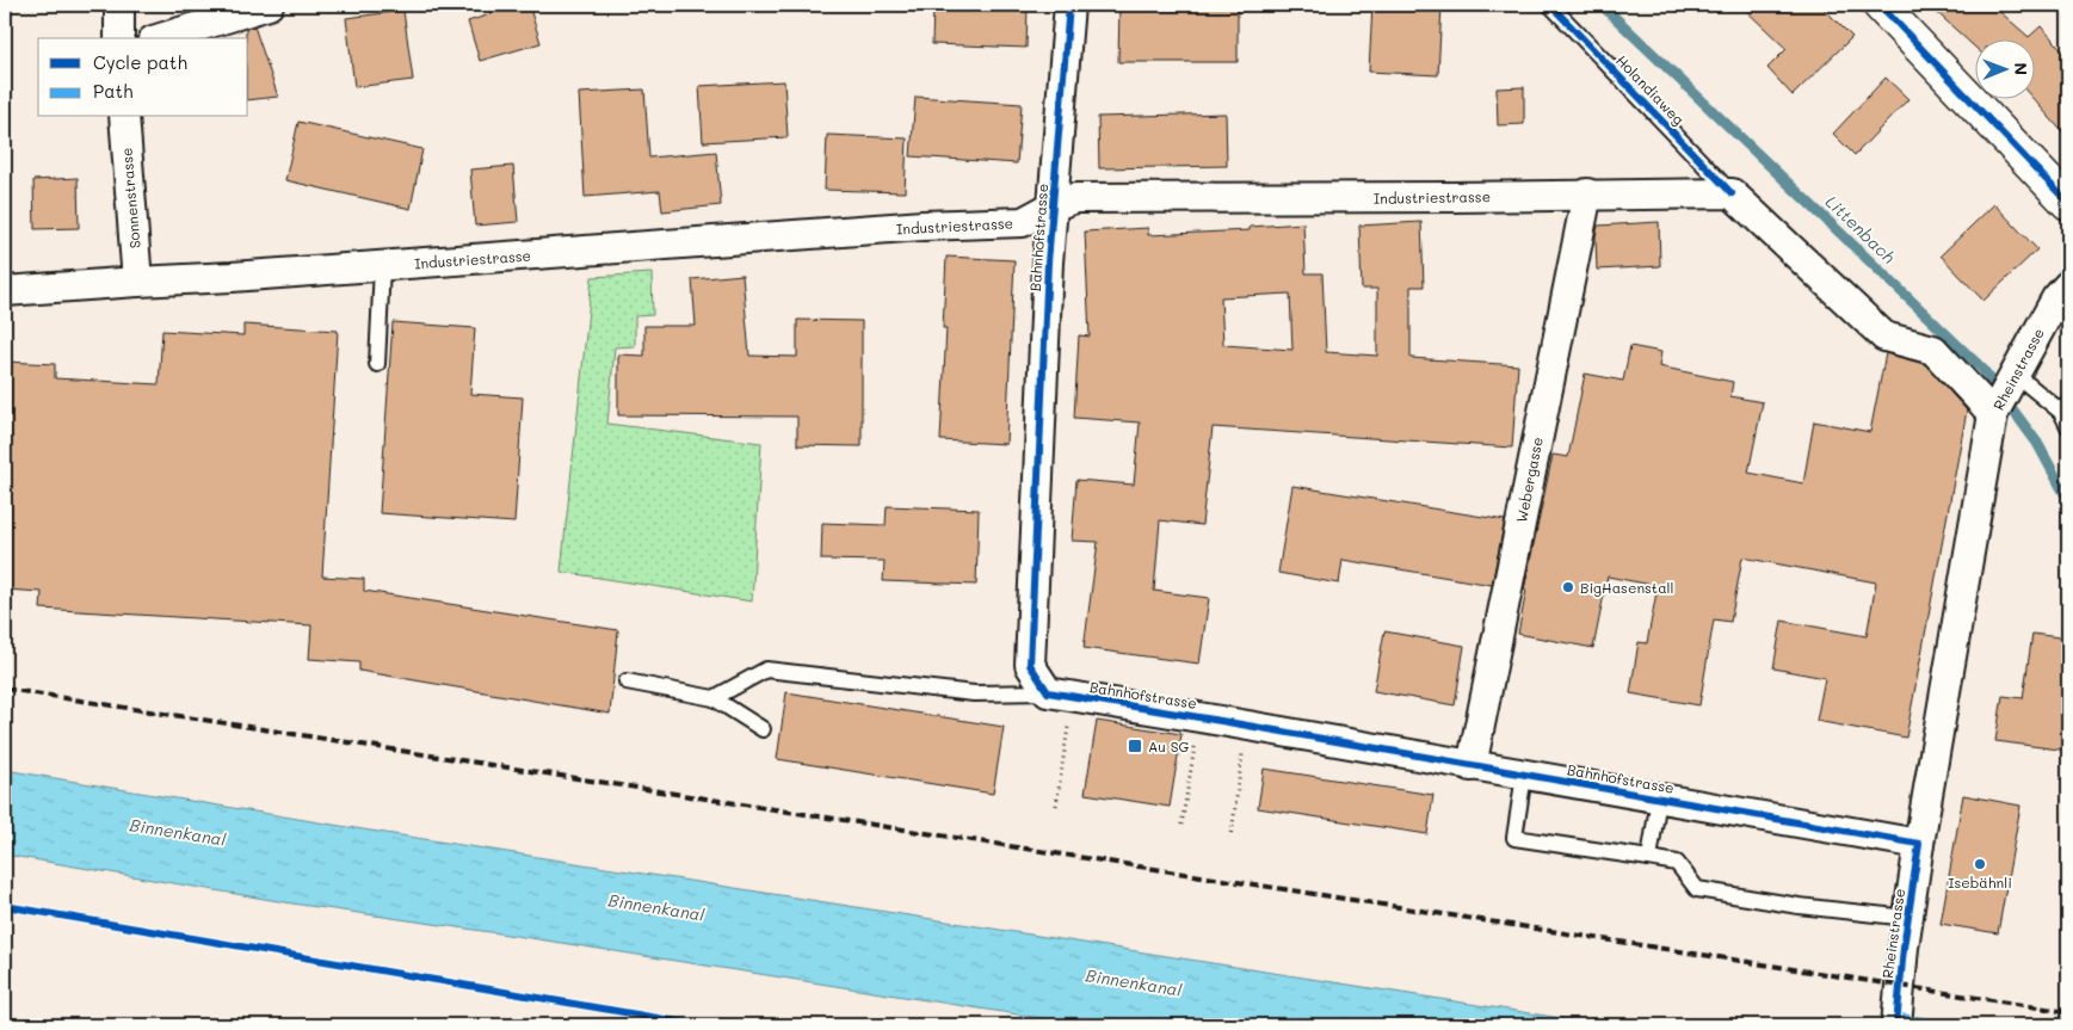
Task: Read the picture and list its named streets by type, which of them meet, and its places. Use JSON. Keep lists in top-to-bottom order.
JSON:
{
  "streets": {
    "street": [
      "Industriestrasse",
      "Sonnenstrasse",
      "Bahnhofstrasse",
      "Rheinstrasse",
      "Webergasse"
    ],
    "lane": ["Holandiaweg"]
  },
  "crossings": [
    ["Holandiaweg", "Industriestrasse"],
    ["Industriestrasse", "Sonnenstrasse"],
    ["Industriestrasse", "Bahnhofstrasse"],
    ["Industriestrasse", "Webergasse"],
    ["Bahnhofstrasse", "Rheinstrasse"],
    ["Bahnhofstrasse", "Webergasse"]
  ],
  "water": ["Littenbach", "Binnenkanal"],
  "places": {
    "other": ["BigHasenstall", "Isebähnli"],
    "transit": ["Au SG"]
  },
  "legend": ["Cycle path", "Path"],
  "north": "right"
}
